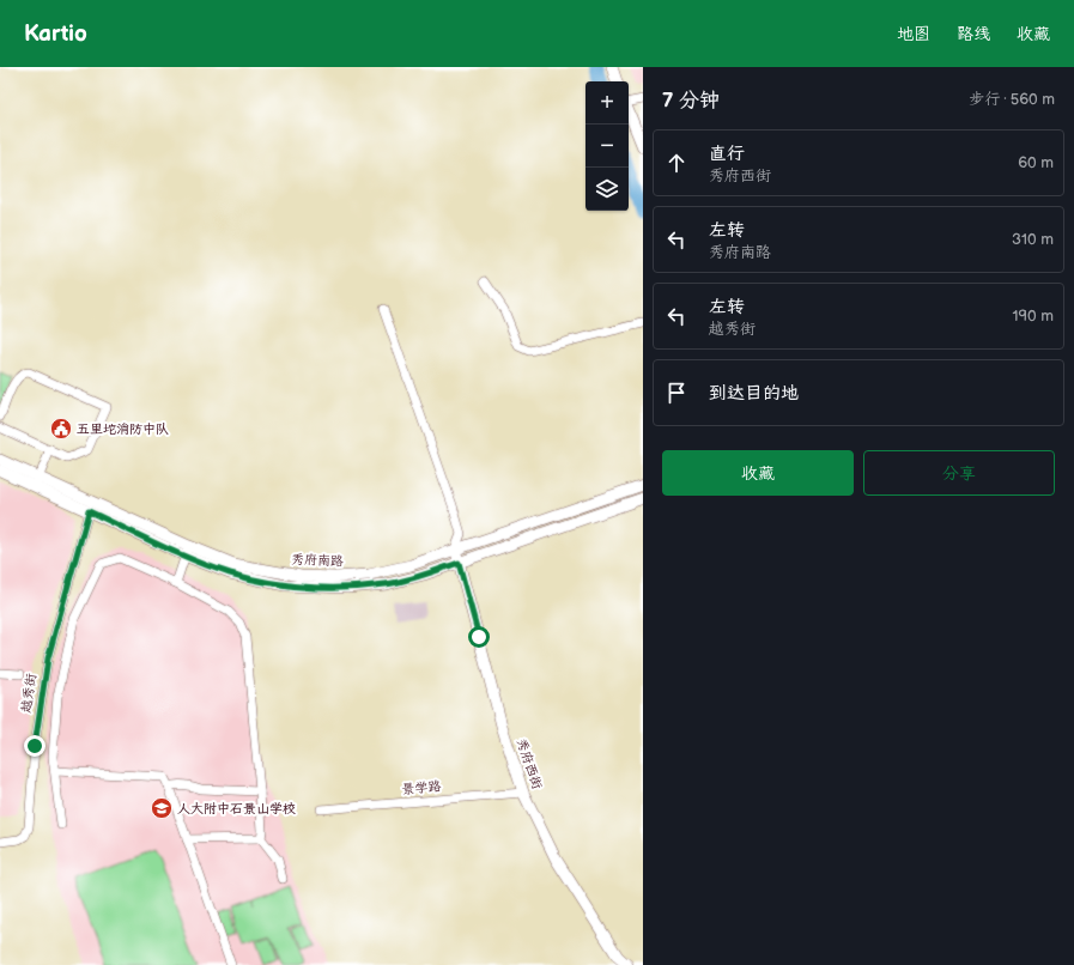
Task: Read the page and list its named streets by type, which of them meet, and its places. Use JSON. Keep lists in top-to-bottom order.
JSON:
{
  "streets": {
    "street": [
      "秀府南路",
      "越秀街",
      "秀府西街",
      "景学路"
    ]
  },
  "crossings": [
    ["秀府南路", "越秀街"],
    ["秀府南路", "秀府西街"],
    ["秀府西街", "景学路"]
  ],
  "places": {
    "public building": ["五里坨消防中队"],
    "school or university": ["人大附中石景山学校"]
  },
  "page": {
    "header": "Kartio",
    "nav": ["地图", "路线", "收藏"],
    "heading": ["7 分钟", "步行 · 560 m"],
    "map_buttons": ["+", "−"],
    "list": [
      ["直行", "秀府西街", "60 m"],
      ["左转", "秀府南路", "310 m"],
      ["左转", "越秀街", "190 m"],
      "到达目的地"
    ],
    "buttons": ["收藏", "分享"]
  }
}
